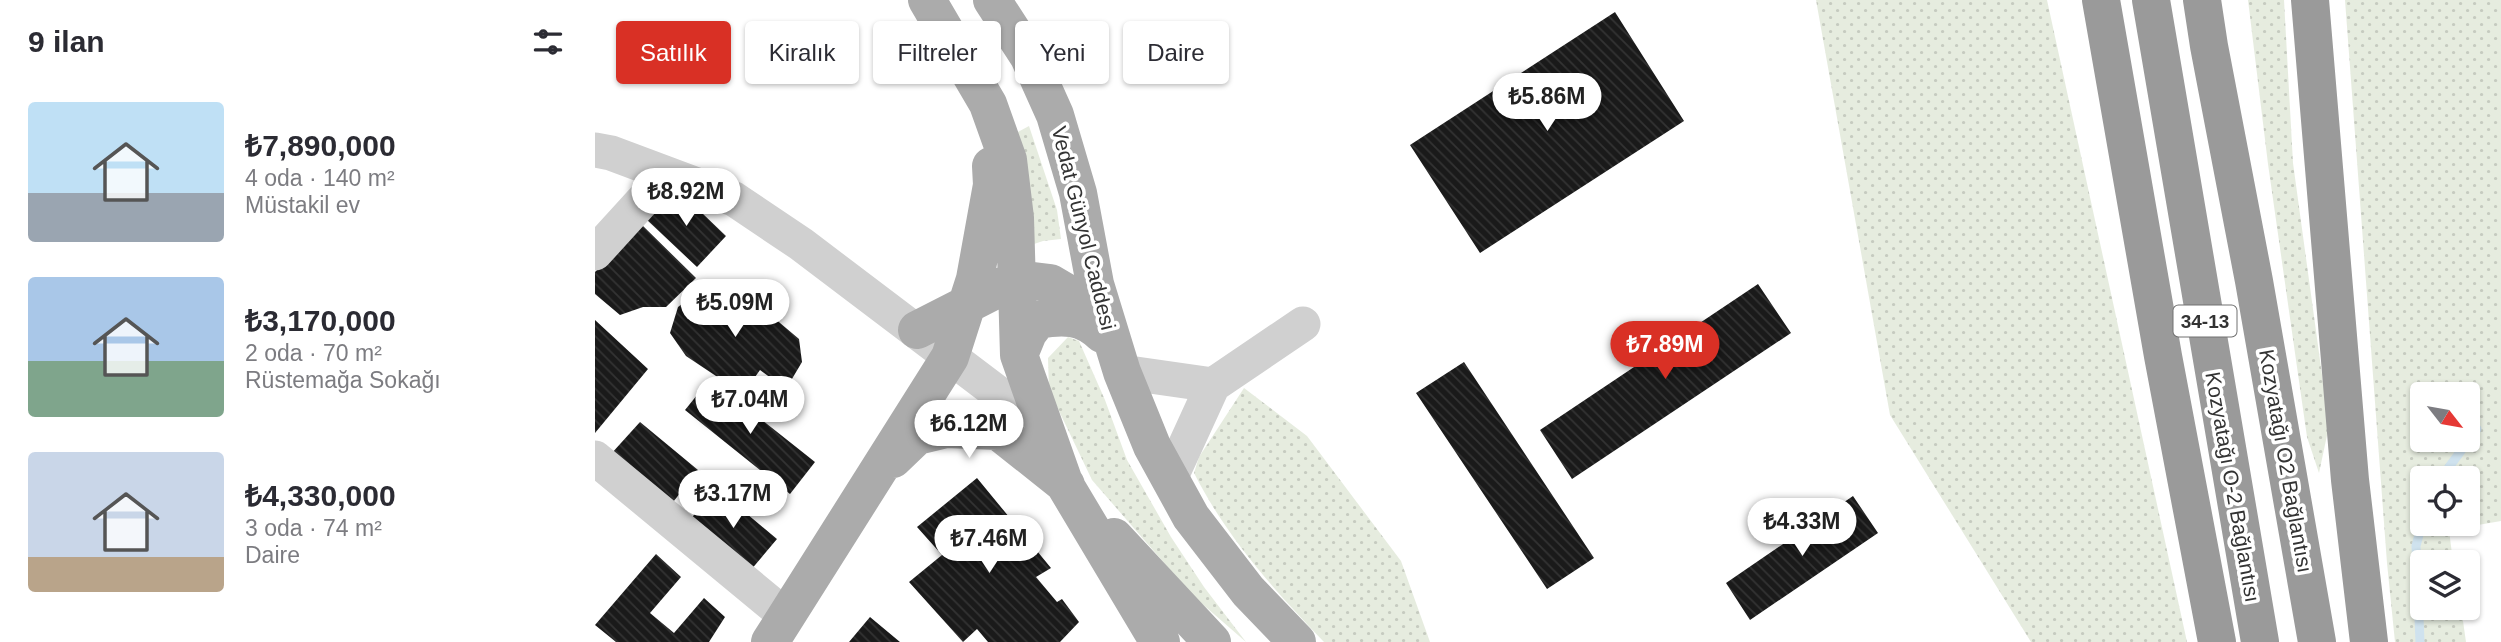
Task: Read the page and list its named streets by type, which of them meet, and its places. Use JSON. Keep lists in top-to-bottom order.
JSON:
{
  "streets": {
    "highway": ["34-13", "Kozyatağı O2 Bağlantısı", "Kozyatağı O-2 Bağlantısı"],
    "main road": ["Vedat Günyol Caddesi"]
  },
  "crossings": [
    ["34-13", "Kozyatağı O2 Bağlantısı"]
  ],
  "north": "bottom right",
  "page": {
    "heading": "9 ilan",
    "chip": [
      "Satılık",
      "Kiralık",
      "Filtreler",
      "Yeni",
      "Daire"
    ],
    "price": [
      "₺5.86M",
      "₺8.92M",
      "₺5.09M",
      "₺7.89M",
      "₺7.04M",
      "₺6.12M",
      "₺3.17M",
      "₺4.33M",
      "₺7.46M"
    ],
    "list": [
      {
        "name": "₺7,890,000",
        "note": "4 oda · 140 m² · Müstakil ev"
      },
      {
        "name": "₺3,170,000",
        "note": "2 oda · 70 m² · Rüstemağa Sokağı"
      },
      {
        "name": "₺4,330,000",
        "note": "3 oda · 74 m² · Daire"
      }
    ]
  }
}
